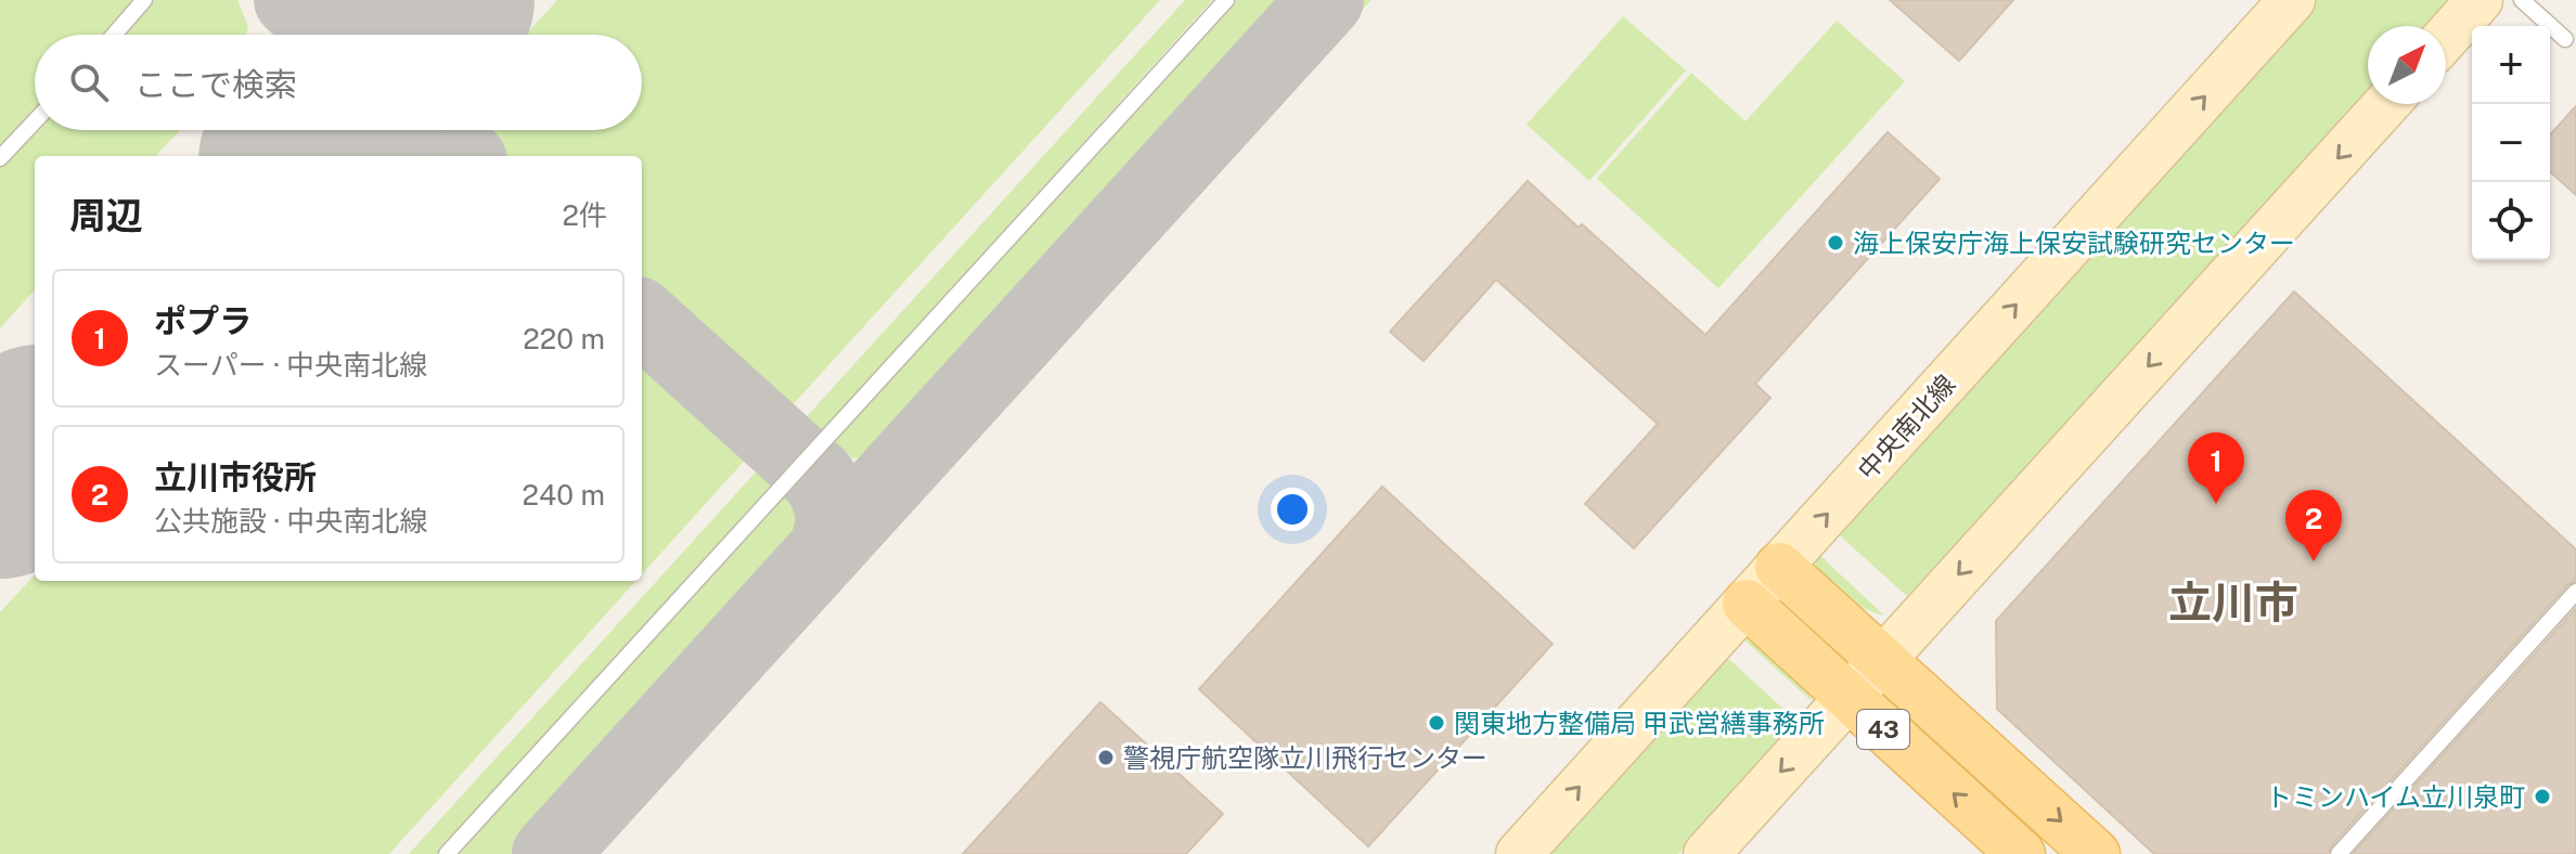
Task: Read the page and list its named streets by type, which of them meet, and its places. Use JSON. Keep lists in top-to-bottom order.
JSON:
{
  "streets": {
    "main road": ["中央南北線", "43"]
  },
  "crossings": [
    ["中央南北線", "43"]
  ],
  "districts": ["立川市"],
  "places": [
    "海上保安庁海上保安試験研究センター",
    "関東地方整備局 甲武営繕事務所",
    "警視庁航空隊立川飛行センター",
    "トミンハイム立川泉町"
  ],
  "north": "top right",
  "page": {
    "map_buttons": ["+", "−"],
    "search": "ここで検索",
    "heading": ["周辺", "2件"],
    "list": [
      {
        "mark": "1",
        "name": "ポプラ",
        "note": "スーパー · 中央南北線",
        "value": "220 m"
      },
      {
        "mark": "2",
        "name": "立川市役所",
        "note": "公共施設 · 中央南北線",
        "value": "240 m"
      }
    ],
    "pins": ["1", "2"]
  }
}
